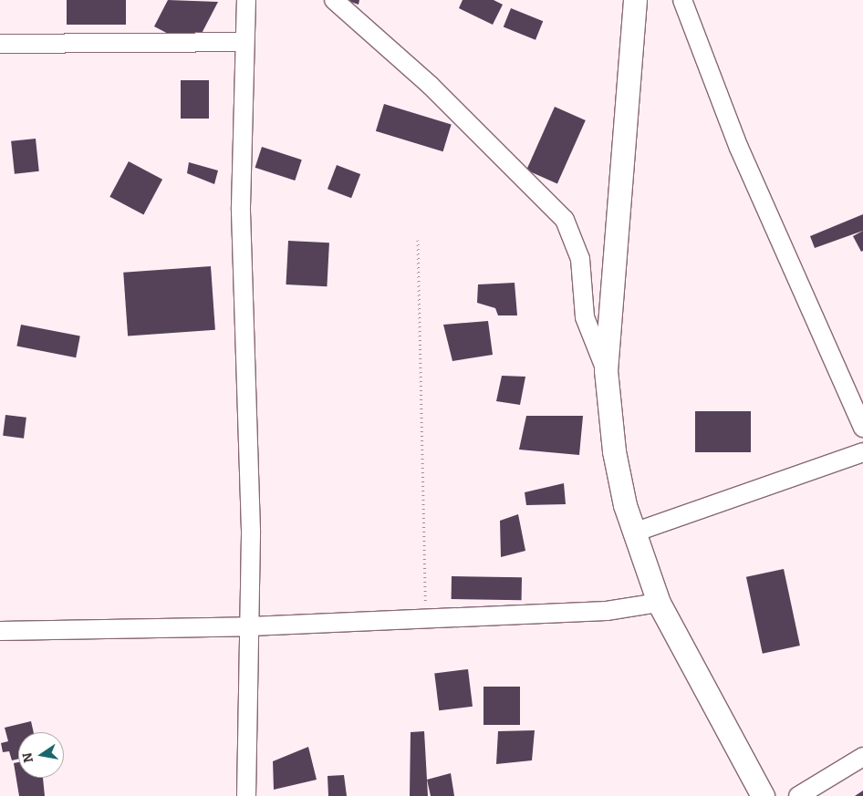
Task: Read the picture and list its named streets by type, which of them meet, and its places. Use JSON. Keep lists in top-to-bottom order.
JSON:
{
  "north": "left"
}
